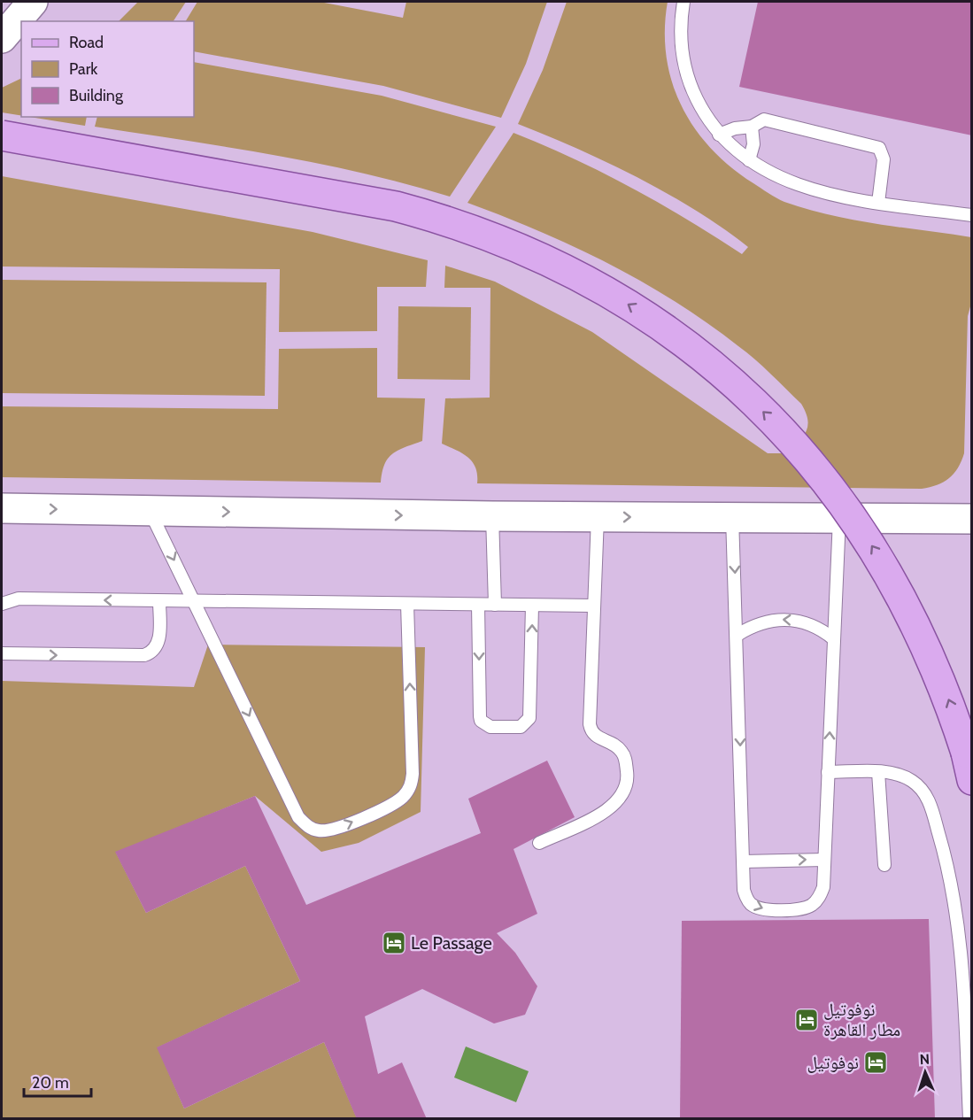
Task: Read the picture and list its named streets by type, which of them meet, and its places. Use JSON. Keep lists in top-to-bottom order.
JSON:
{
  "places": {
    "hotel": ["Le Passage", "نوفوتيل مطار القاهرة", "نوفوتيل"]
  },
  "legend": ["Road", "Park", "Building"],
  "scale_bar": "20 m",
  "north": "top"
}
